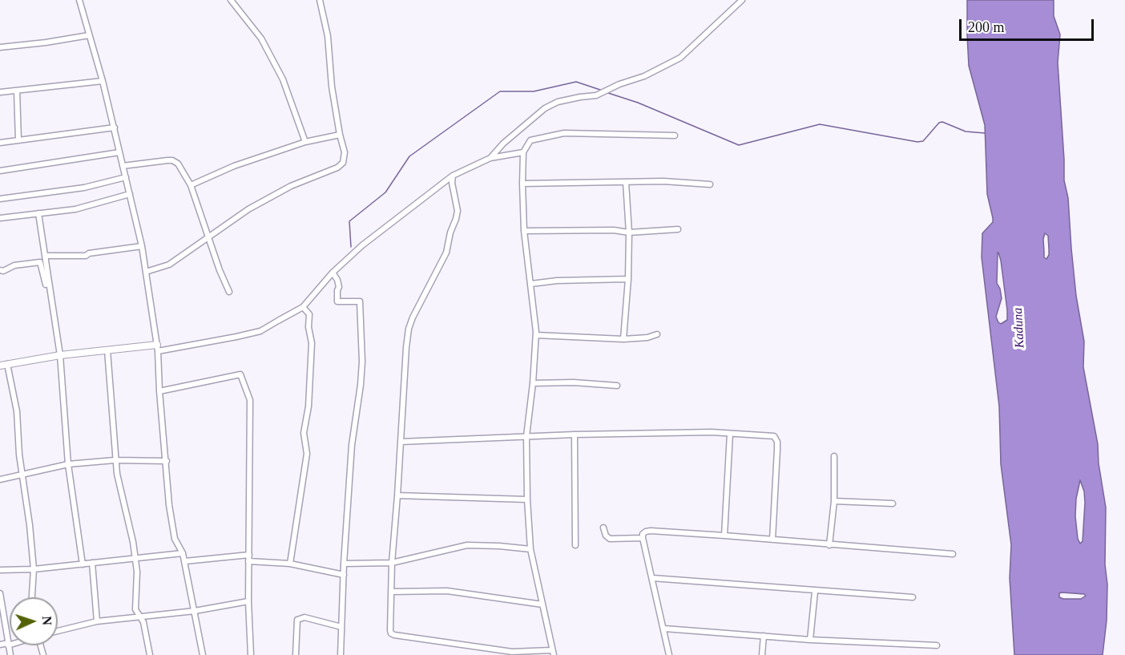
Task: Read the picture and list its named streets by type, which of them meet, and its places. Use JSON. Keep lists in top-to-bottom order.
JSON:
{
  "water": ["Kaduna"],
  "scale_bar": "200 m",
  "north": "right"
}
